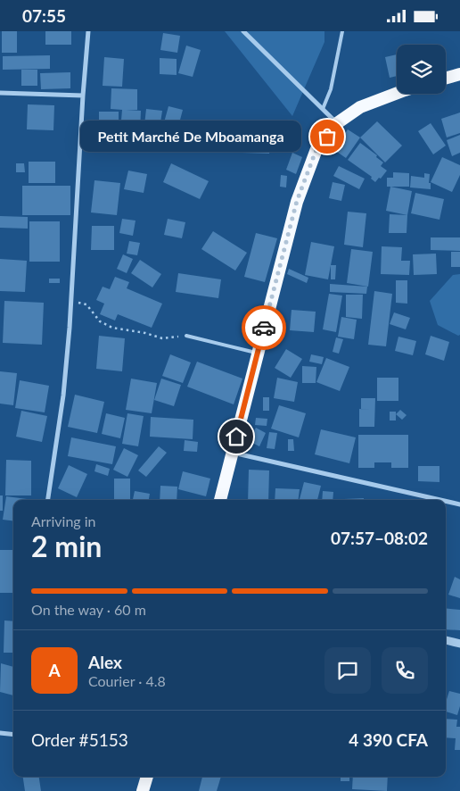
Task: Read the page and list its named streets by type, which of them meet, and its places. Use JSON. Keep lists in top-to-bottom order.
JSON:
{
  "places": ["Petit Marché De Mboamanga"],
  "page": {
    "status": "07:55",
    "bubble": "Petit Marché De Mboamanga",
    "heading": ["2 min", "Arriving in", "07:57–08:02"],
    "panel": [
      "Alex",
      "Courier · 4.8",
      "Order #5153",
      "4 390 CFA"
    ],
    "bar": "On the way · 60 m",
    "round": "A"
  }
}
